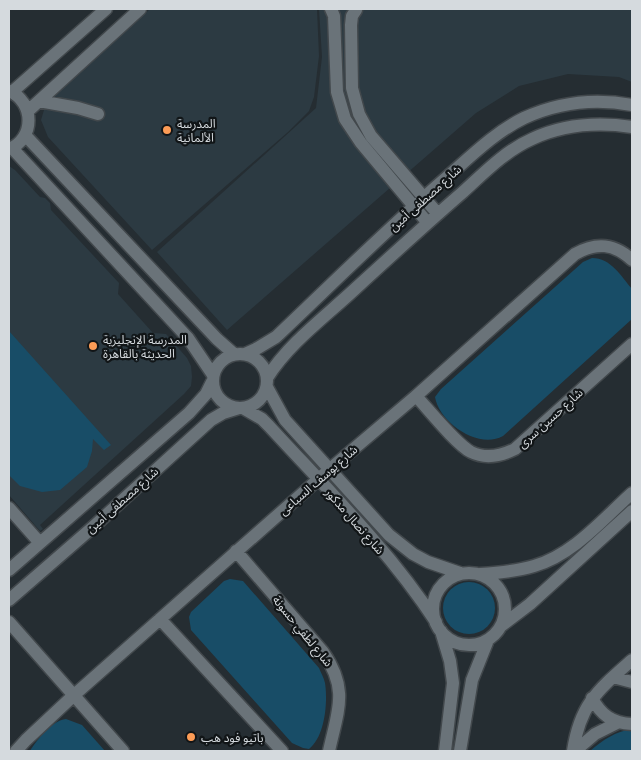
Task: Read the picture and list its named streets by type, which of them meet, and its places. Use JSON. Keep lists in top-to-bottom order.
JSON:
{
  "streets": {
    "street": [
      "شارع مصطفى أمين",
      "شارع حسين سرى",
      "شارع يوسف السباعى",
      "شارع نصال مدكور",
      "شارع لطفي حسونة"
    ]
  },
  "crossings": [
    ["شارع مصطفى أمين", "شارع نصال مدكور"],
    ["شارع حسين سرى", "شارع يوسف السباعى"],
    ["شارع يوسف السباعى", "شارع نصال مدكور"],
    ["شارع يوسف السباعى", "شارع لطفي حسونة"]
  ],
  "places": ["المدرسة الألمانية", "المدرسة الإنجليزية الحديثة بالقاهرة", "باتيو فود هب"]
}
